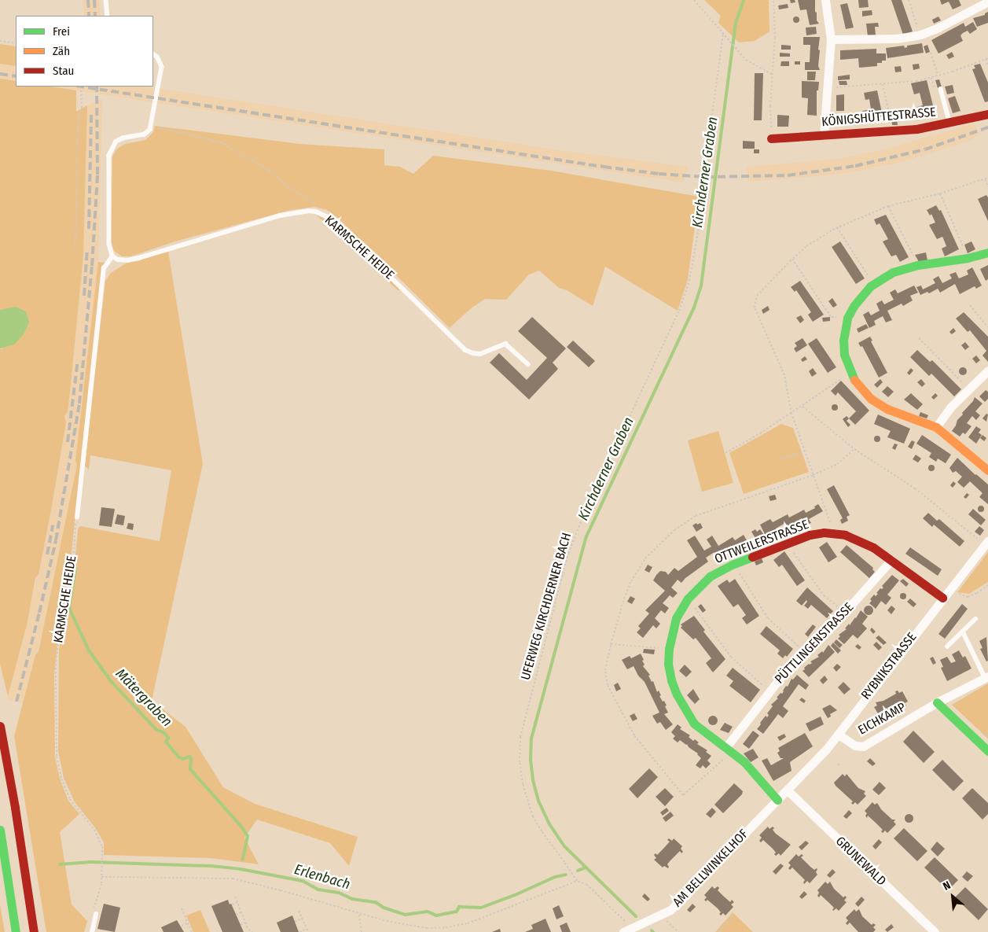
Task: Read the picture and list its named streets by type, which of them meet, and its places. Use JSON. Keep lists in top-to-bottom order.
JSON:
{
  "streets": {
    "main road": ["KÖNIGSHÜTTESTRASSE", "OTTWEILERSTRASSE"],
    "street": [
      "PÜTTLINGENSTRASSE",
      "RYBNIKSTRASSE",
      "EICHKAMP",
      "GRUNEWALD",
      "AM BELLWINKELHOF"
    ],
    "lane": ["KARMSCHE HEIDE"],
    "path": ["UFERWEG KIRCHDERNER BACH"]
  },
  "crossings": [
    ["OTTWEILERSTRASSE", "PÜTTLINGENSTRASSE"],
    ["OTTWEILERSTRASSE", "RYBNIKSTRASSE"],
    ["OTTWEILERSTRASSE", "AM BELLWINKELHOF"],
    ["UFERWEG KIRCHDERNER BACH", "AM BELLWINKELHOF"],
    ["RYBNIKSTRASSE", "EICHKAMP"],
    ["RYBNIKSTRASSE", "GRUNEWALD"],
    ["RYBNIKSTRASSE", "AM BELLWINKELHOF"],
    ["GRUNEWALD", "AM BELLWINKELHOF"]
  ],
  "water": ["Kirchderner Graben", "Mätergraben", "Erlenbach"],
  "legend": ["Frei", "Zäh", "Stau"],
  "north": "top left"
}
